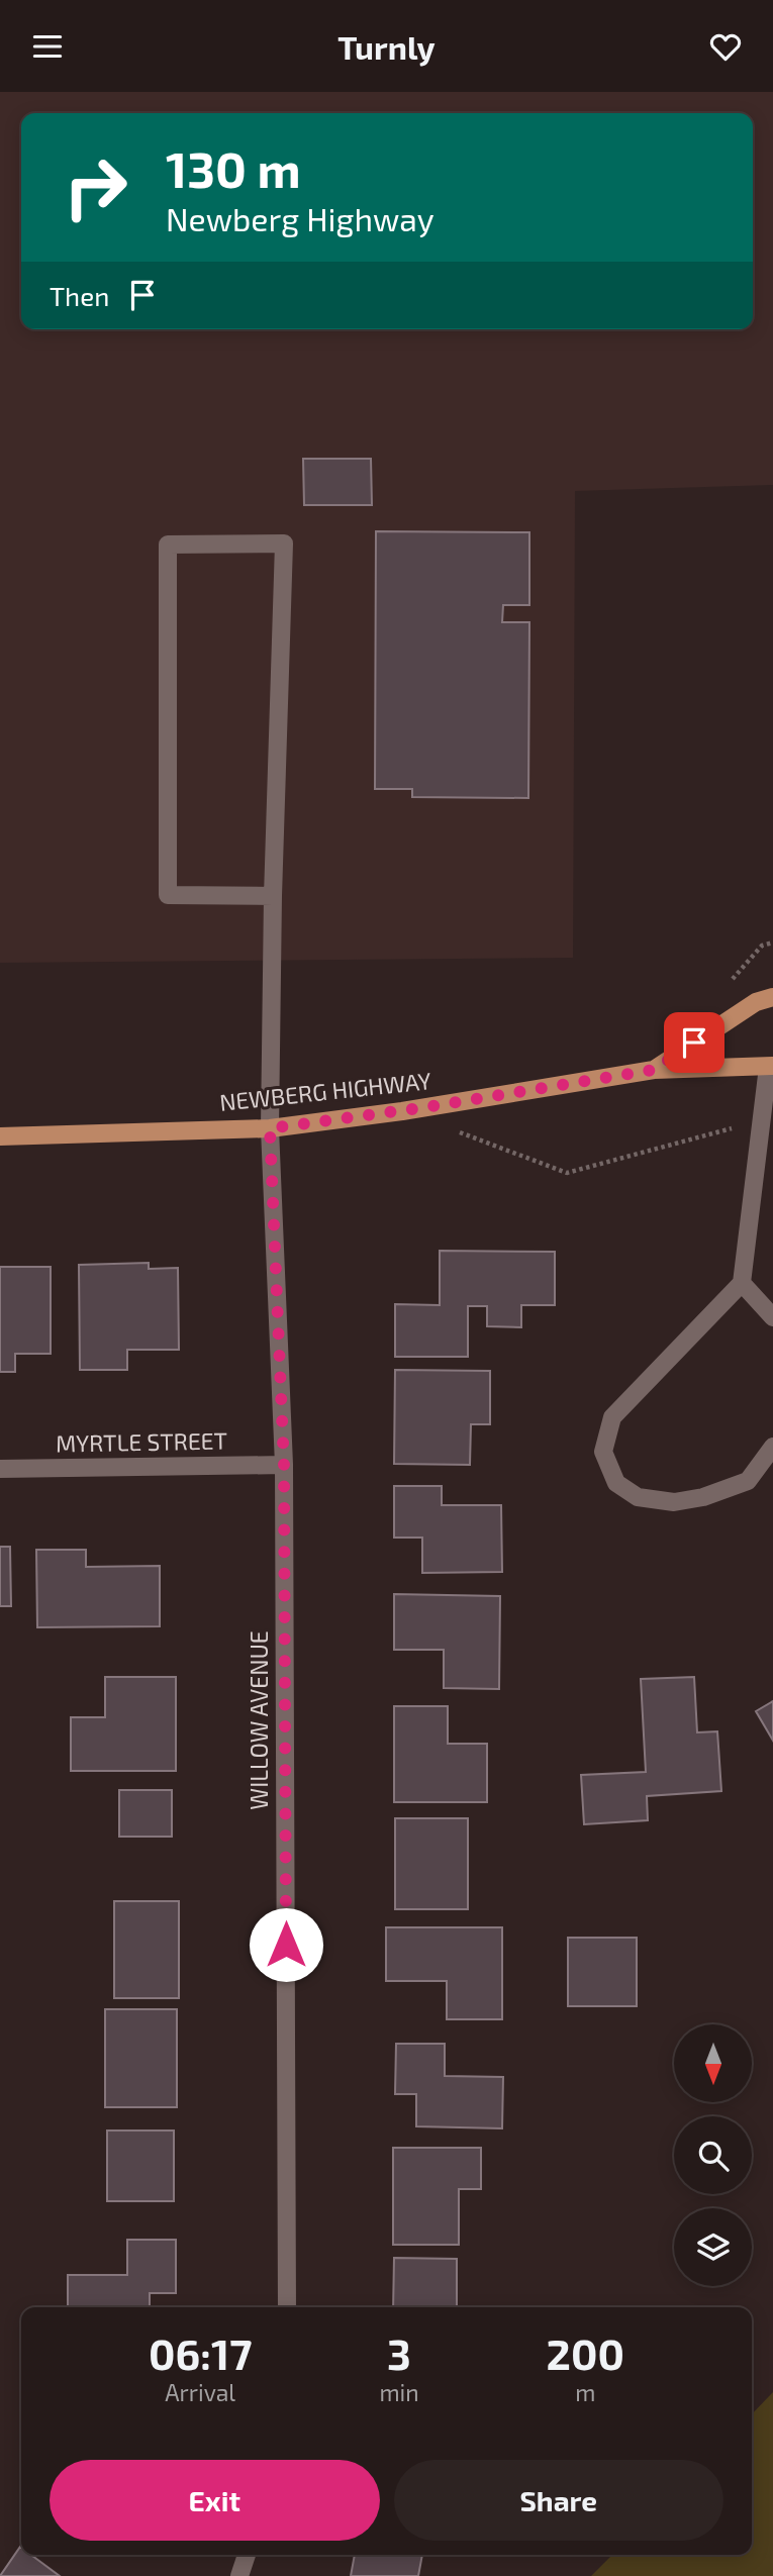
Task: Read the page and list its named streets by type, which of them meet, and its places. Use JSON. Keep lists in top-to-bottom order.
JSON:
{
  "streets": {
    "main road": ["NEWBERG HIGHWAY"],
    "street": ["MYRTLE STREET", "WILLOW AVENUE"]
  },
  "crossings": [
    ["NEWBERG HIGHWAY", "WILLOW AVENUE"],
    ["MYRTLE STREET", "WILLOW AVENUE"]
  ],
  "north": "bottom",
  "page": {
    "header": "Turnly",
    "turn": ["130 m", "Newberg Highway"],
    "then": "Then",
    "eta": [
      "06:17",
      "Arrival",
      "3",
      "min",
      "200",
      "m"
    ],
    "buttons": ["Exit", "Share"]
  }
}
